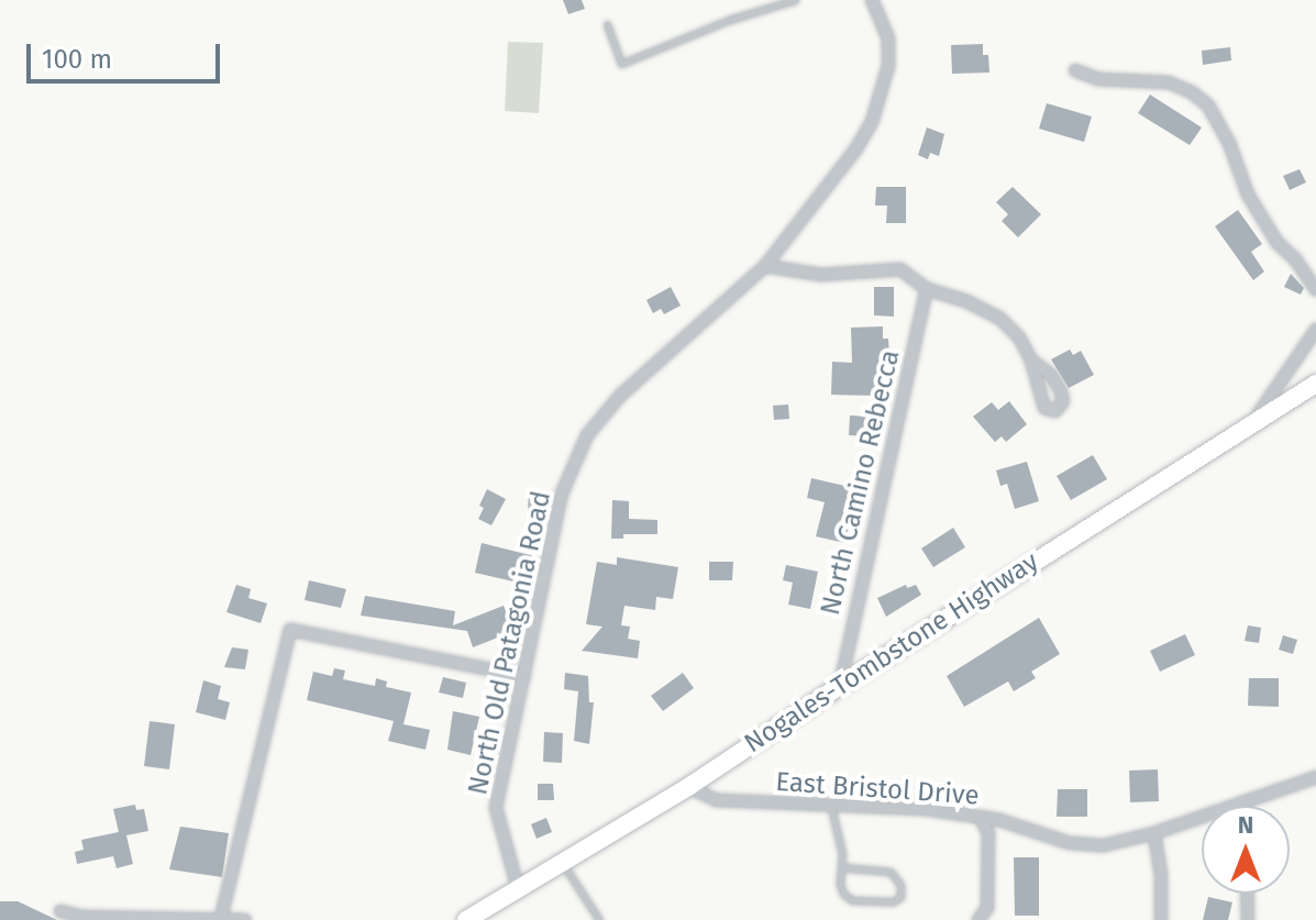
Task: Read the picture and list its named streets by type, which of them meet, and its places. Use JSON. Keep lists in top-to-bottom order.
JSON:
{
  "streets": {
    "main road": ["Nogales-Tombstone Highway"],
    "street": ["North Camino Rebecca", "North Old Patagonia Road", "East Bristol Drive"]
  },
  "crossings": [
    ["North Camino Rebecca", "Nogales-Tombstone Highway"],
    ["North Old Patagonia Road", "Nogales-Tombstone Highway"],
    ["Nogales-Tombstone Highway", "East Bristol Drive"]
  ],
  "scale_bar": "100 m",
  "north": "top"
}
